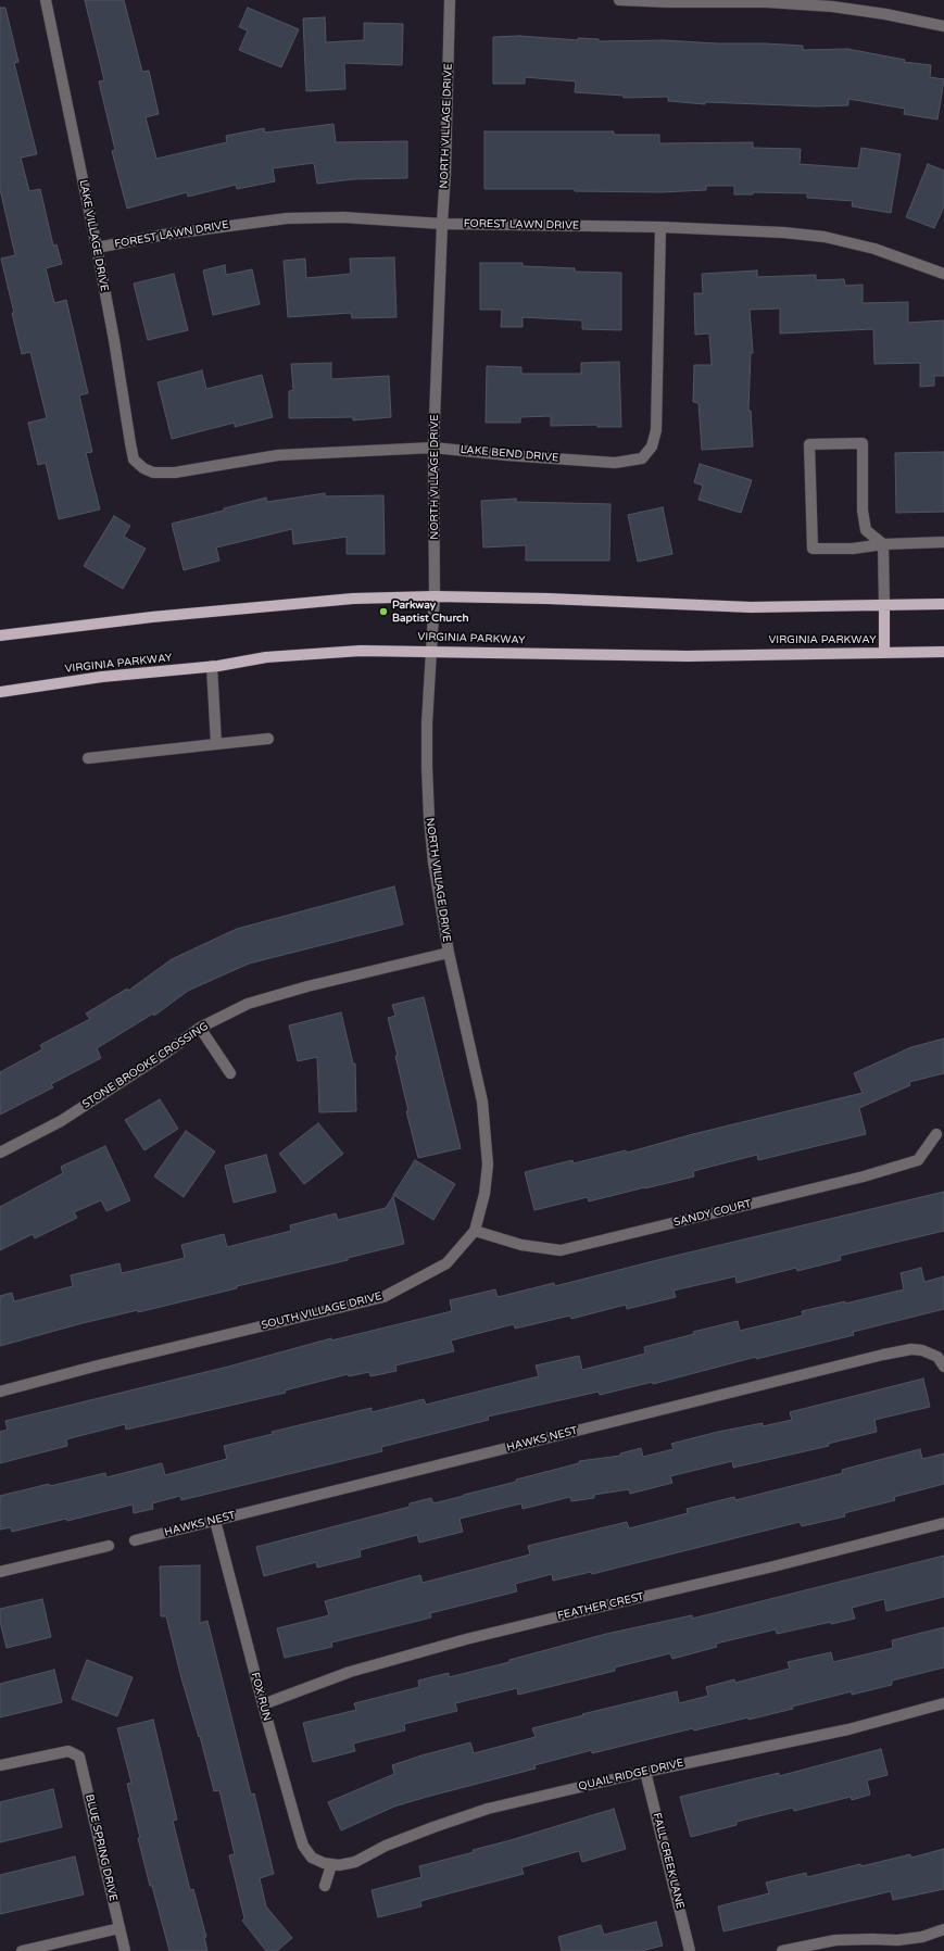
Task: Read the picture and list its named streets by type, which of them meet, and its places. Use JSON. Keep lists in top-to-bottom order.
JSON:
{
  "streets": {
    "main road": ["VIRGINIA PARKWAY"],
    "street": [
      "NORTH VILLAGE DRIVE",
      "FOREST LAWN DRIVE",
      "LAKE VILLAGE DRIVE",
      "LAKE BEND DRIVE",
      "STONE BROOKE CROSSING",
      "SANDY COURT",
      "SOUTH VILLAGE DRIVE",
      "HAWKS NEST",
      "FEATHER CREST",
      "FOX RUN",
      "QUAIL RIDGE DRIVE",
      "BLUE SPRING DRIVE",
      "FALL CREEK LANE"
    ]
  },
  "crossings": [
    ["NORTH VILLAGE DRIVE", "FOREST LAWN DRIVE"],
    ["NORTH VILLAGE DRIVE", "LAKE BEND DRIVE"],
    ["NORTH VILLAGE DRIVE", "VIRGINIA PARKWAY"],
    ["NORTH VILLAGE DRIVE", "STONE BROOKE CROSSING"],
    ["NORTH VILLAGE DRIVE", "SOUTH VILLAGE DRIVE"],
    ["FOREST LAWN DRIVE", "LAKE VILLAGE DRIVE"],
    ["FOREST LAWN DRIVE", "LAKE BEND DRIVE"],
    ["LAKE VILLAGE DRIVE", "LAKE BEND DRIVE"],
    ["STONE BROOKE CROSSING", "SOUTH VILLAGE DRIVE"],
    ["SANDY COURT", "SOUTH VILLAGE DRIVE"],
    ["HAWKS NEST", "FOX RUN"],
    ["FEATHER CREST", "FOX RUN"],
    ["FOX RUN", "QUAIL RIDGE DRIVE"],
    ["QUAIL RIDGE DRIVE", "FALL CREEK LANE"]
  ],
  "places": ["Parkway Baptist Church"]
}
